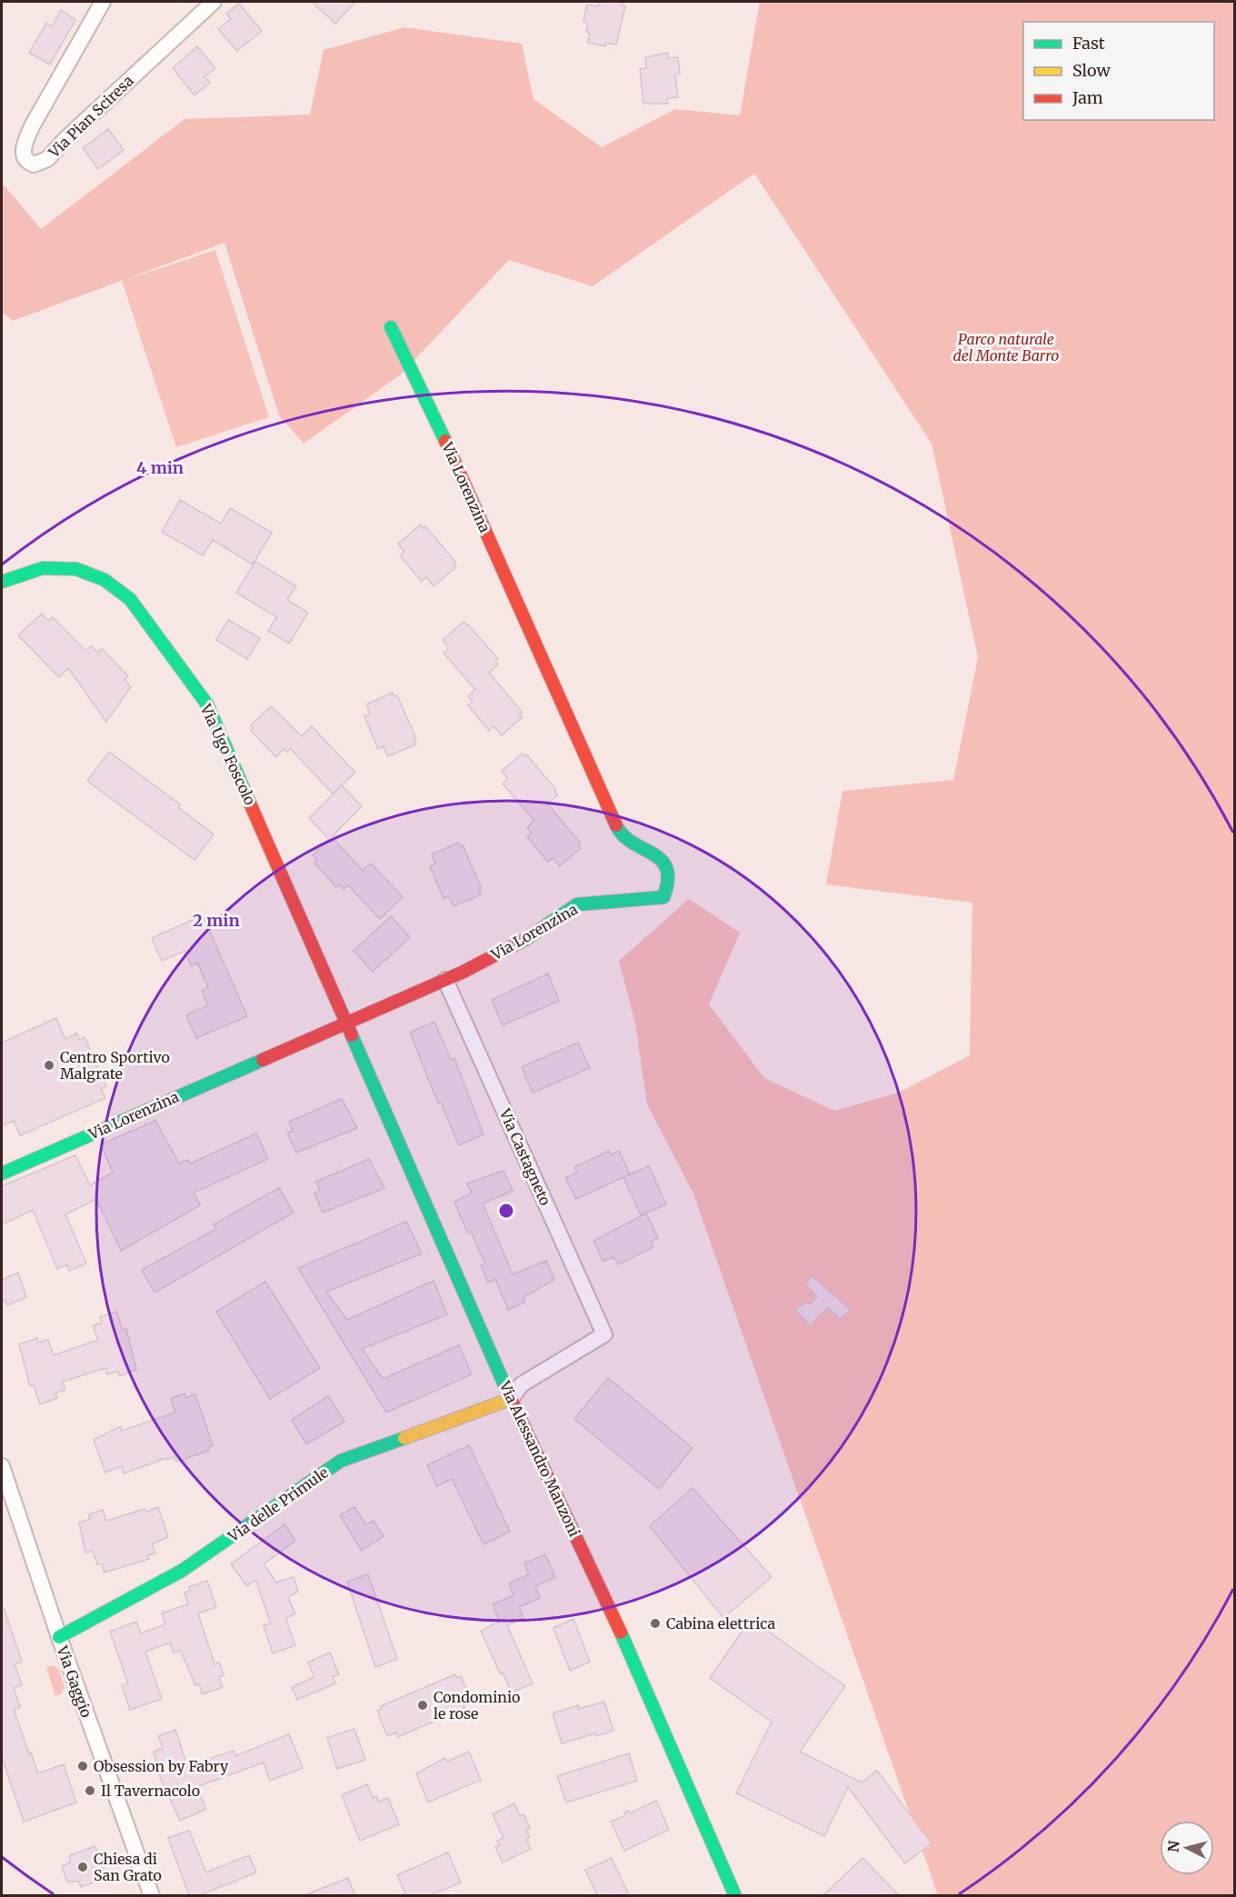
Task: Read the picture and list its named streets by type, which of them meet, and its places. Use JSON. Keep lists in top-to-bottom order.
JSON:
{
  "streets": {
    "street": [
      "Via Pian Sciresa",
      "Via Lorenzina",
      "Via Ugo Foscolo",
      "Via Castagneto",
      "Via Alessandro Manzoni",
      "Via delle Primule",
      "Via Gaggio"
    ]
  },
  "crossings": [
    ["Via Lorenzina", "Via Ugo Foscolo"],
    ["Via Lorenzina", "Via Castagneto"],
    ["Via Lorenzina", "Via Alessandro Manzoni"],
    ["Via Ugo Foscolo", "Via Alessandro Manzoni"],
    ["Via Castagneto", "Via Alessandro Manzoni"],
    ["Via Castagneto", "Via delle Primule"],
    ["Via Alessandro Manzoni", "Via delle Primule"],
    ["Via delle Primule", "Via Gaggio"]
  ],
  "parks": ["Parco naturale del Monte Barro"],
  "places": [
    "Centro Sportivo Malgrate",
    "Cabina elettrica",
    "Condominio le rose",
    "Obsession by Fabry",
    "Il Tavernacolo",
    "Chiesa di San Grato"
  ],
  "legend": ["Fast", "Slow", "Jam"],
  "north": "left",
  "rings": ["4 min", "2 min"]
}
